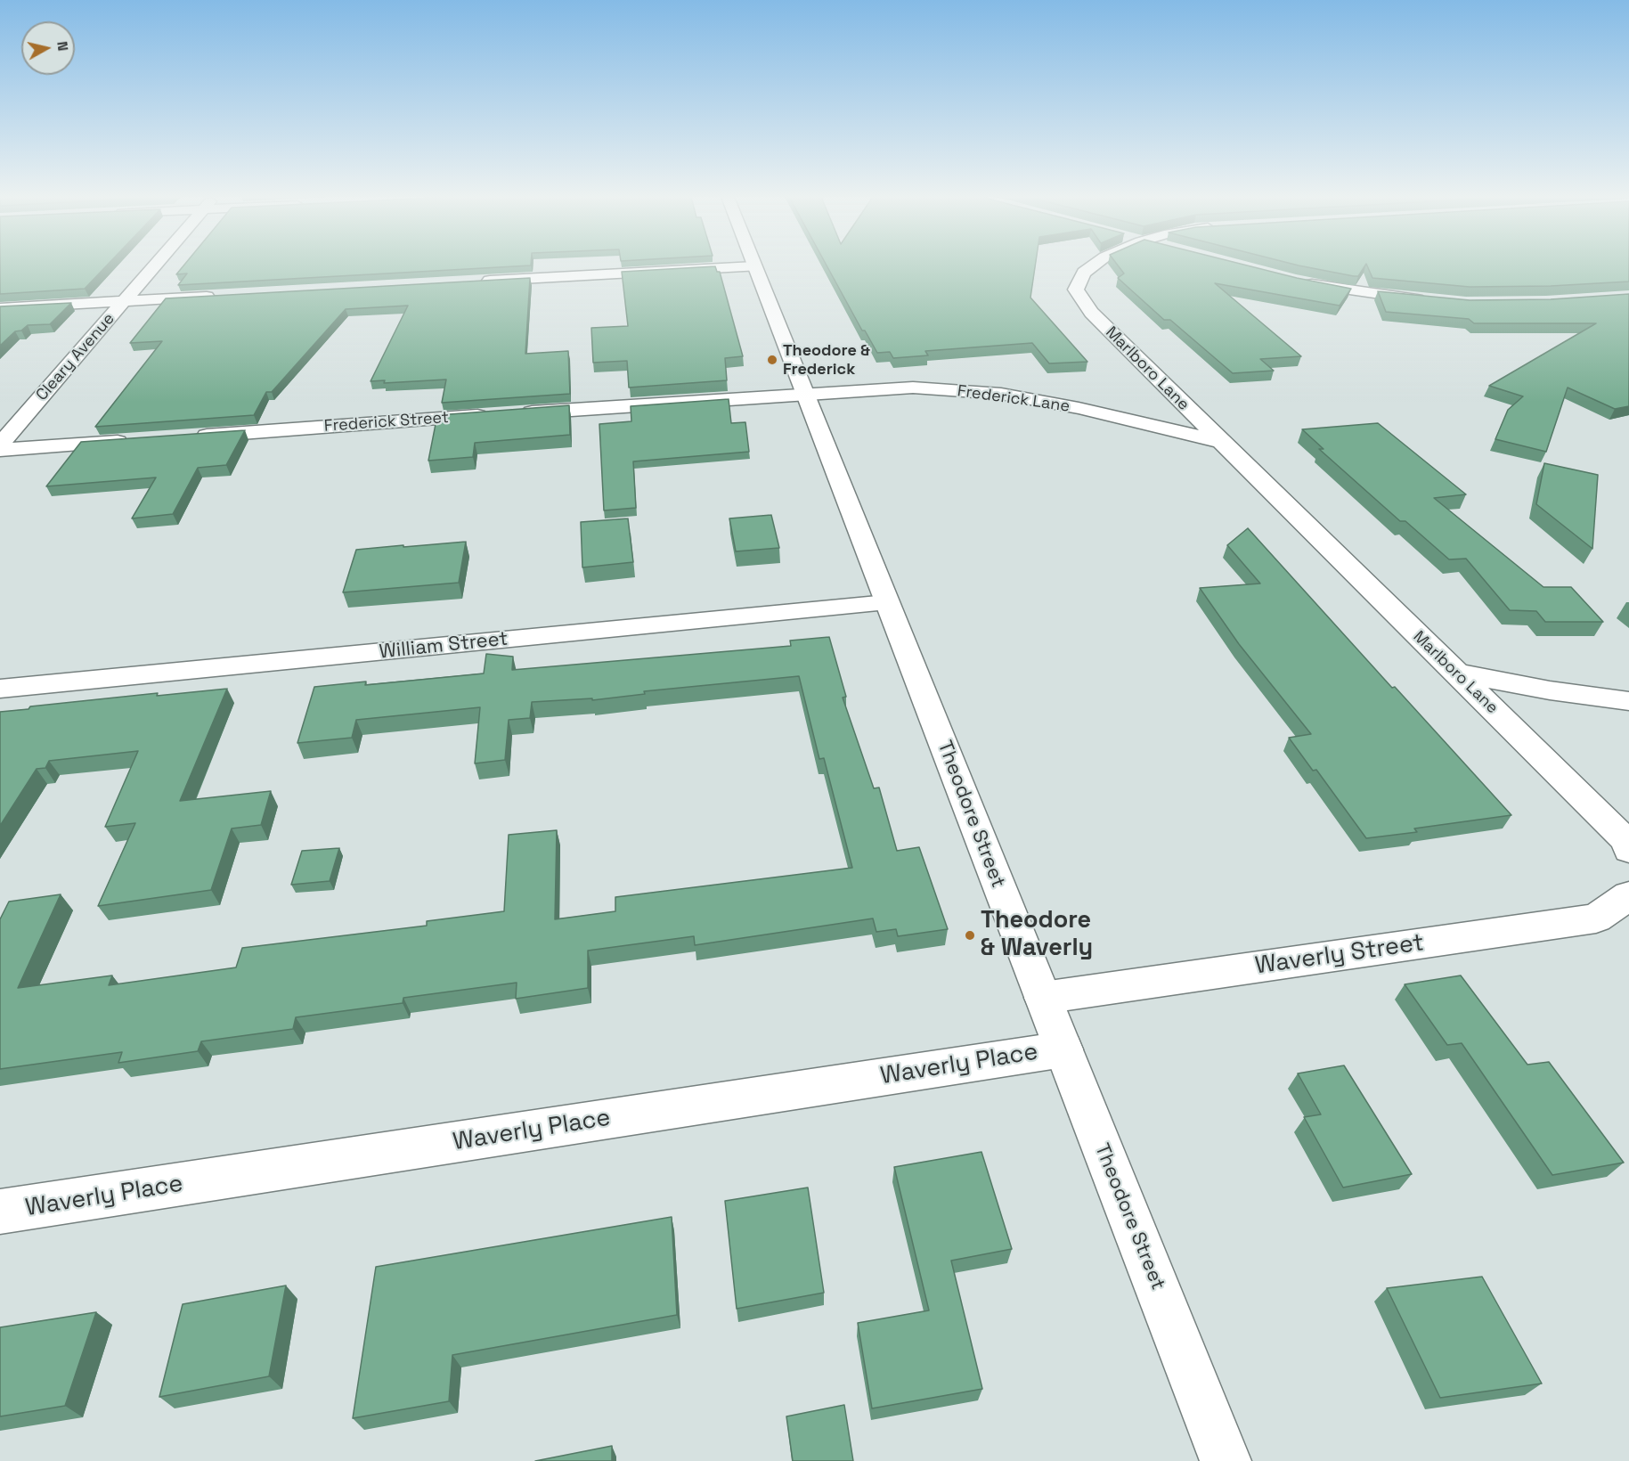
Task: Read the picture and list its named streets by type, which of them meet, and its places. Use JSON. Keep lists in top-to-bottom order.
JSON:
{
  "streets": {
    "street": [
      "Cleary Avenue",
      "Marlboro Lane",
      "Frederick Lane",
      "Frederick Street",
      "William Street",
      "Theodore Street",
      "Waverly Street",
      "Waverly Place"
    ]
  },
  "crossings": [
    ["Marlboro Lane", "Frederick Lane"],
    ["Frederick Lane", "Frederick Street"],
    ["Frederick Lane", "Theodore Street"],
    ["Frederick Street", "Theodore Street"],
    ["William Street", "Theodore Street"],
    ["Theodore Street", "Waverly Street"],
    ["Theodore Street", "Waverly Place"]
  ],
  "places": ["Theodore & Frederick", "Theodore & Waverly"],
  "north": "right"
}
